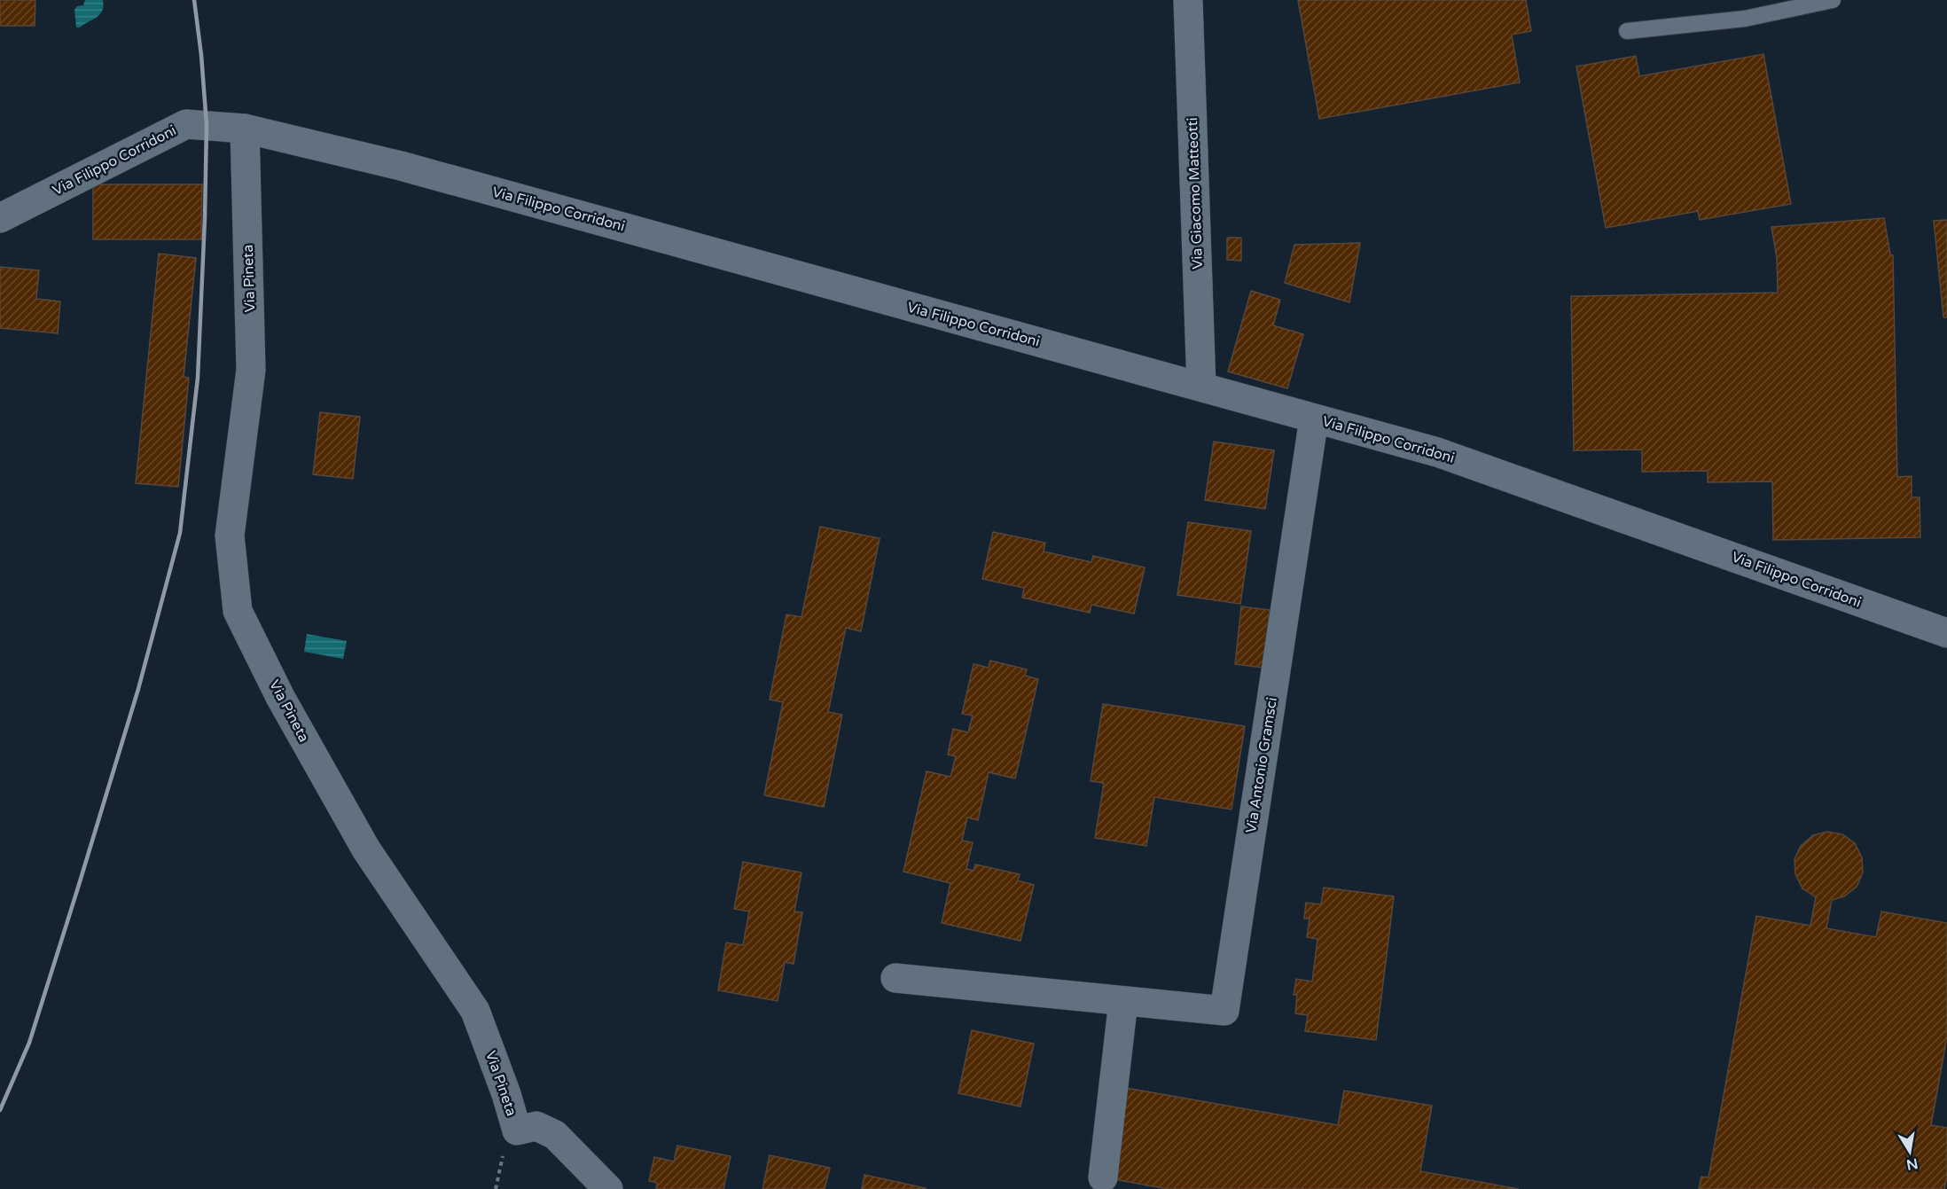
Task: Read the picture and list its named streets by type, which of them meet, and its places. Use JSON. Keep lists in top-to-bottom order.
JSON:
{
  "streets": {
    "street": [
      "Via Filippo Corridoni",
      "Via Giacomo Matteotti",
      "Via Pineta",
      "Via Antonio Gramsci"
    ]
  },
  "crossings": [
    ["Via Filippo Corridoni", "Via Giacomo Matteotti"],
    ["Via Filippo Corridoni", "Via Pineta"],
    ["Via Filippo Corridoni", "Via Antonio Gramsci"]
  ],
  "north": "bottom"
}
